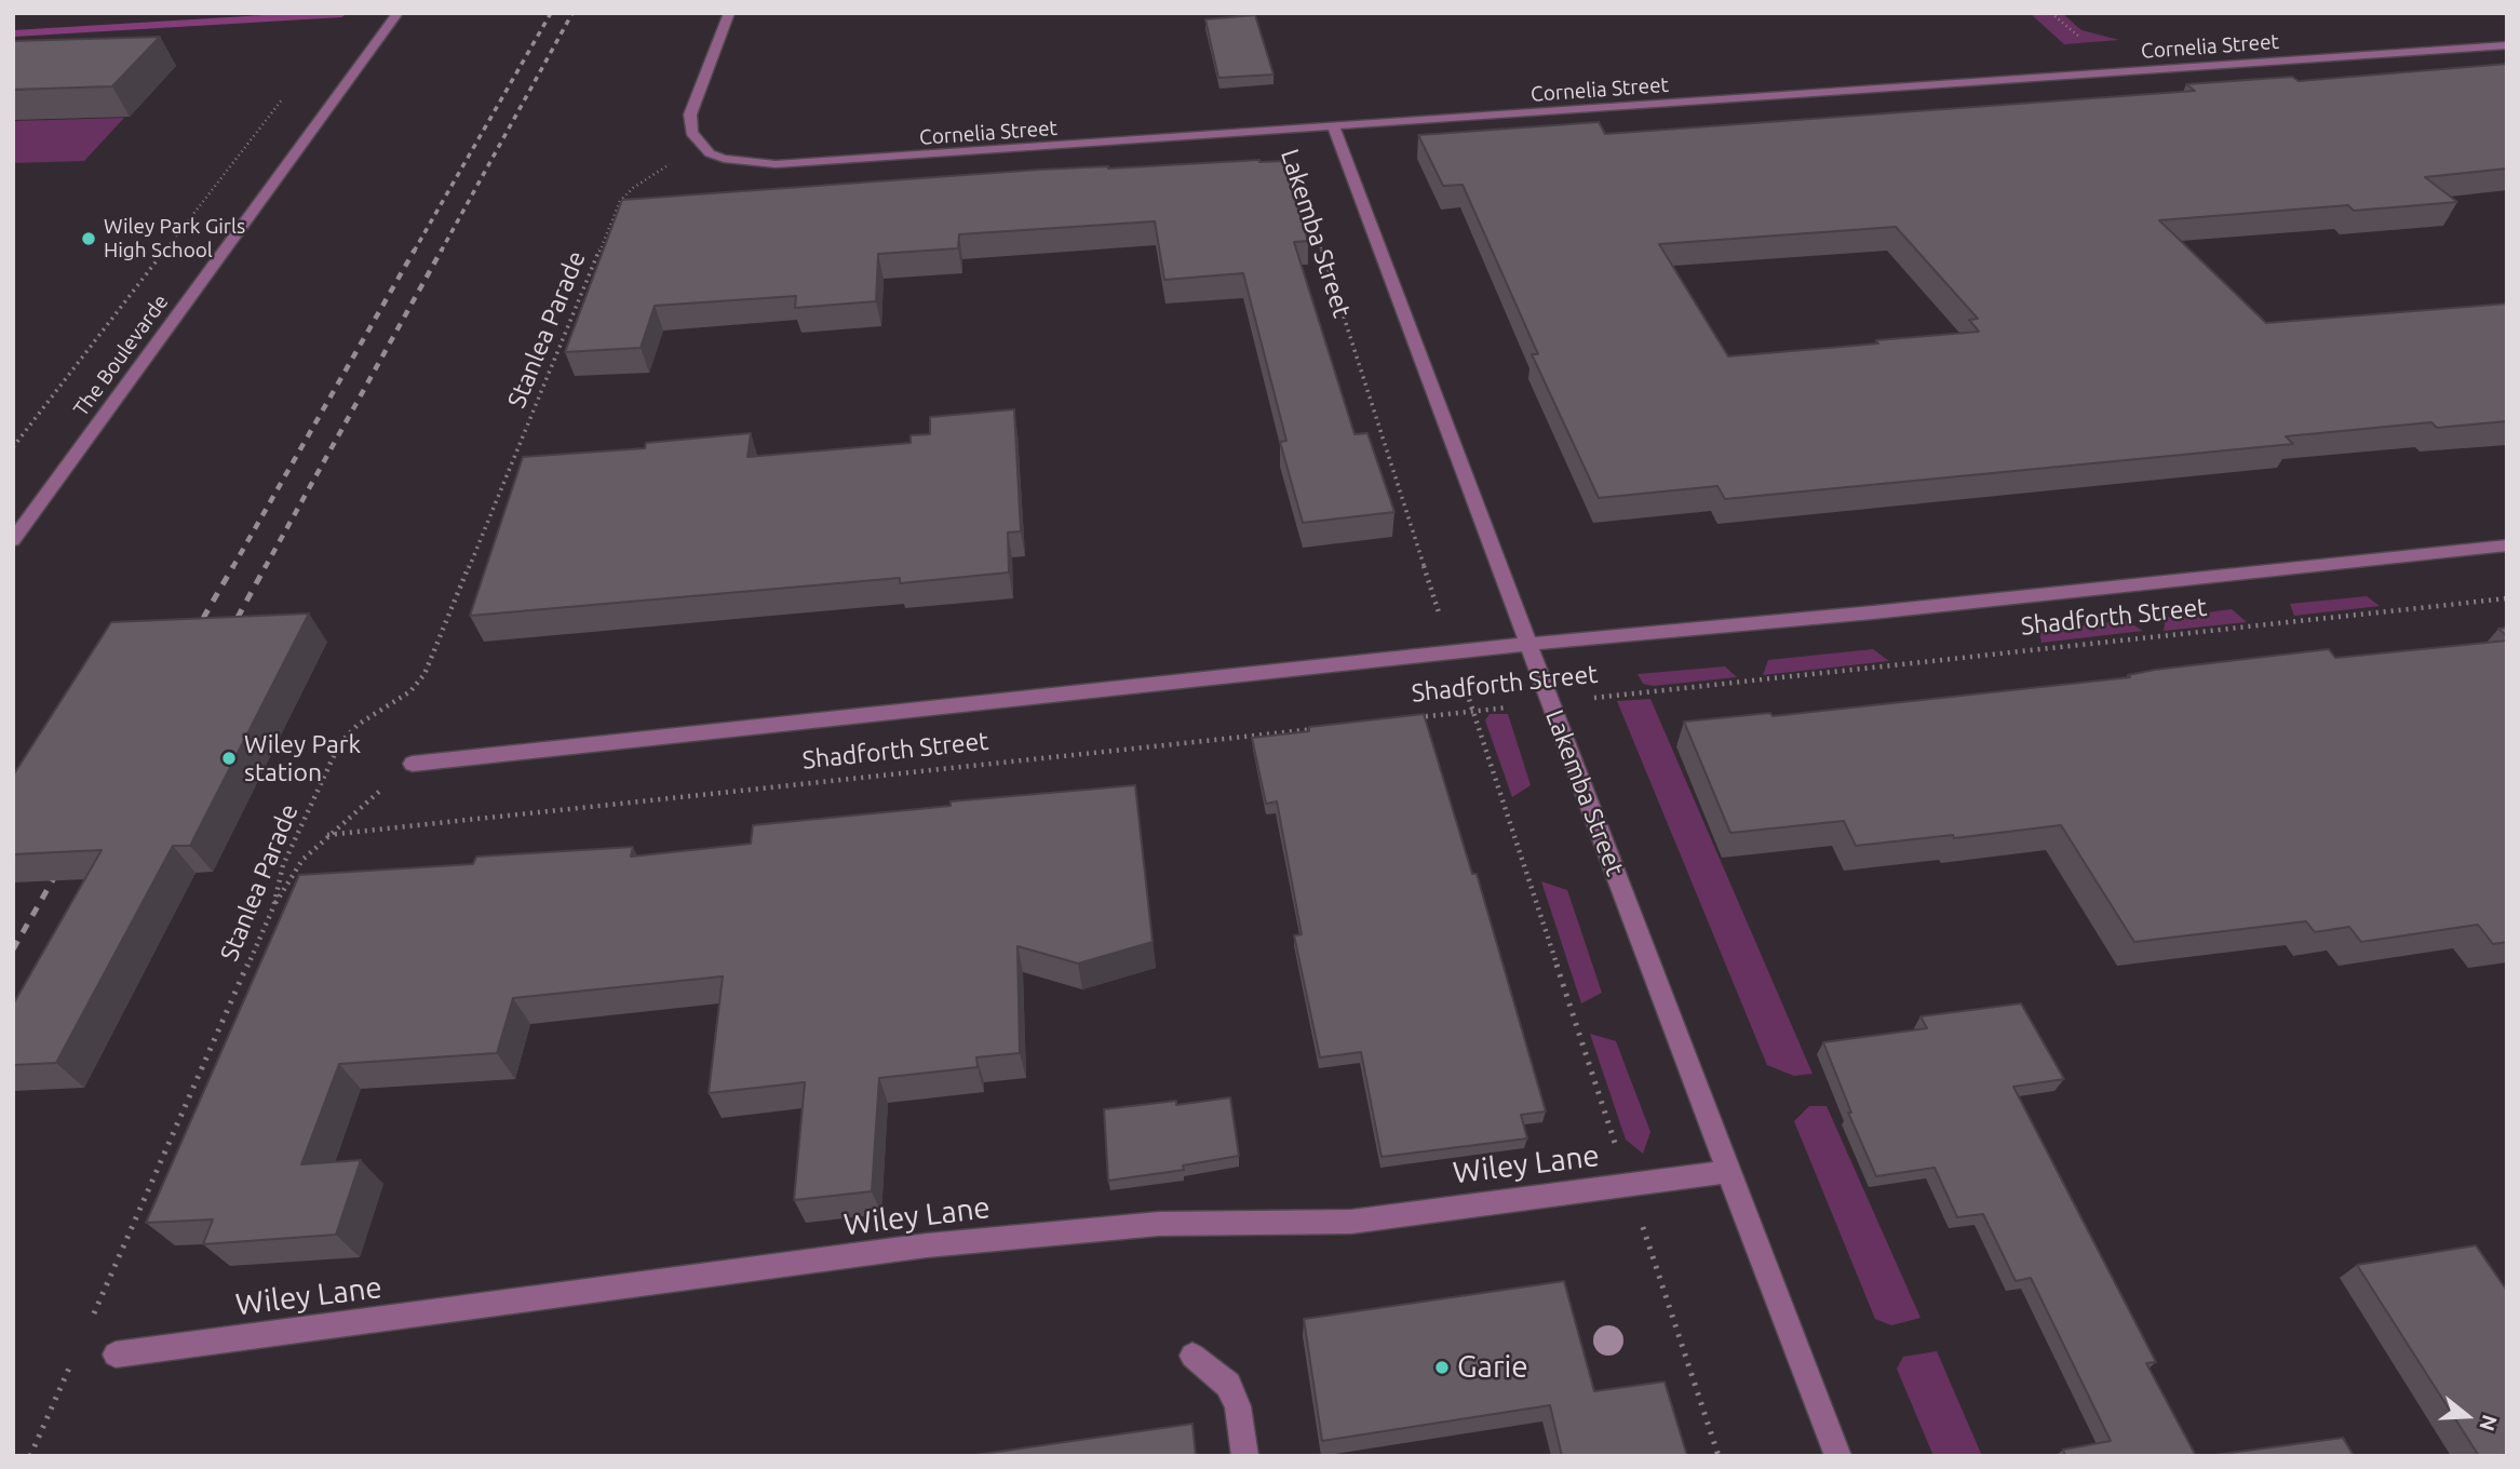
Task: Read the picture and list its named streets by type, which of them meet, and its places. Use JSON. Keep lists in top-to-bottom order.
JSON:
{
  "streets": {
    "street": [
      "Cornelia Street",
      "Lakemba Street",
      "The Boulevarde",
      "Shadforth Street",
      "Wiley Lane"
    ],
    "path": ["Stanlea Parade"]
  },
  "crossings": [
    ["Cornelia Street", "Lakemba Street"],
    ["Lakemba Street", "Shadforth Street"],
    ["Lakemba Street", "Wiley Lane"]
  ],
  "places": ["Wiley Park Girls High School", "Wiley Park station", "Garie"],
  "north": "right"
}
